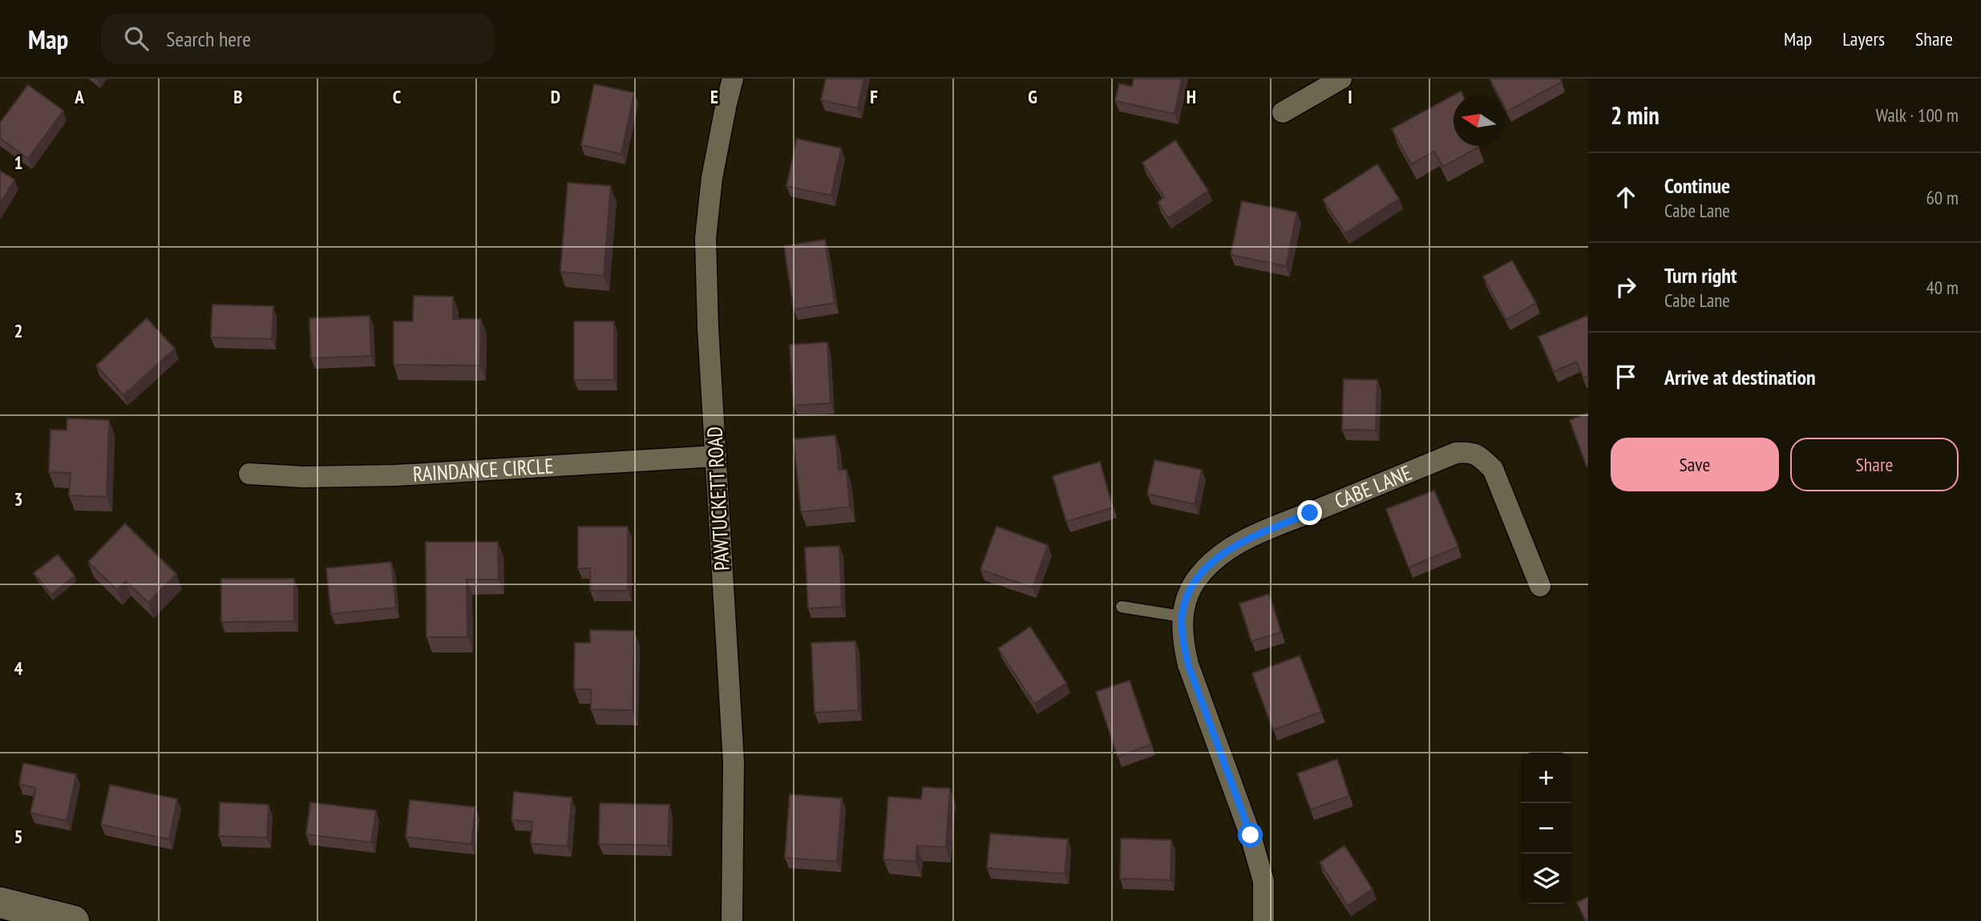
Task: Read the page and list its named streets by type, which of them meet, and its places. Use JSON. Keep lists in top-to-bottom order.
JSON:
{
  "streets": {
    "street": ["RAINDANCE CIRCLE", "CABE LANE", "PAWTUCKETT ROAD"]
  },
  "crossings": [
    ["RAINDANCE CIRCLE", "PAWTUCKETT ROAD"]
  ],
  "north": "left",
  "page": {
    "header": "Map",
    "search": "Search here",
    "nav": ["Map", "Layers", "Share"],
    "heading": ["2 min", "Walk · 100 m"],
    "list": [
      ["Continue", "Cabe Lane", "60 m"],
      ["Turn right", "Cabe Lane", "40 m"],
      "Arrive at destination"
    ],
    "buttons": ["Save", "Share"],
    "map_buttons": ["+", "−"]
  },
  "grid": {
    "columns": [
      "A",
      "B",
      "C",
      "D",
      "E",
      "F",
      "G",
      "H",
      "I"
    ],
    "rows": [
      "1",
      "2",
      "3",
      "4",
      "5"
    ]
  }
}
